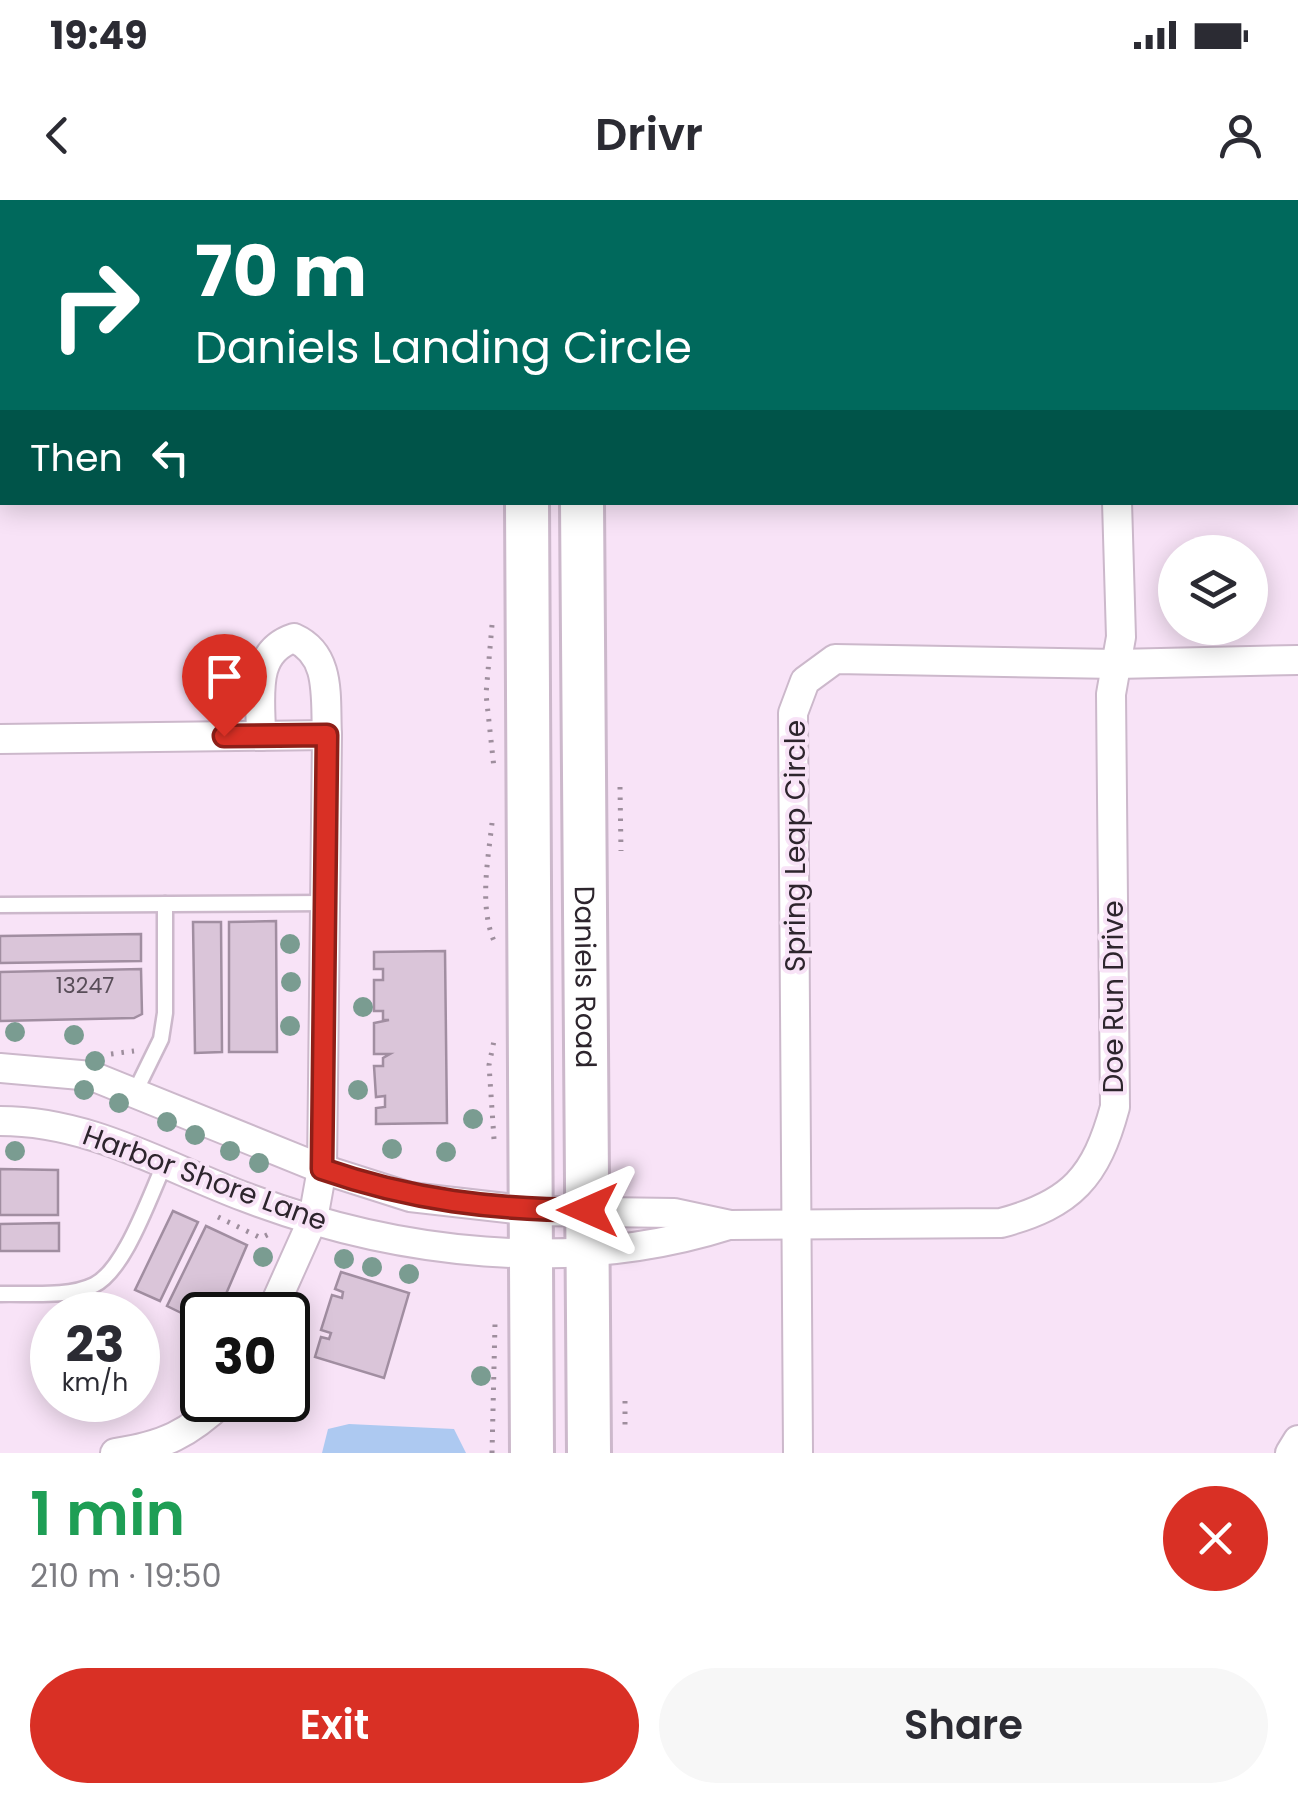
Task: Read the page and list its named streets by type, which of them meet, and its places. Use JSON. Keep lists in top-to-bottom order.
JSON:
{
  "streets": {
    "main road": ["Daniels Road"],
    "street": ["Spring Leap Circle", "Doe Run Drive", "Harbor Shore Lane"]
  },
  "crossings": [
    ["Spring Leap Circle", "Doe Run Drive"],
    ["Daniels Road", "Doe Run Drive"],
    ["Daniels Road", "Harbor Shore Lane"],
    ["Doe Run Drive", "Harbor Shore Lane"]
  ],
  "house_numbers": ["13247"],
  "page": {
    "status": "19:49",
    "header": "Drivr",
    "turn": ["70 m", "Daniels Landing Circle"],
    "then": "Then",
    "speed": "23 km/h",
    "limit": "30",
    "heading": ["1 min", "210 m · 19:50"],
    "buttons": ["Exit", "Share"]
  }
}
